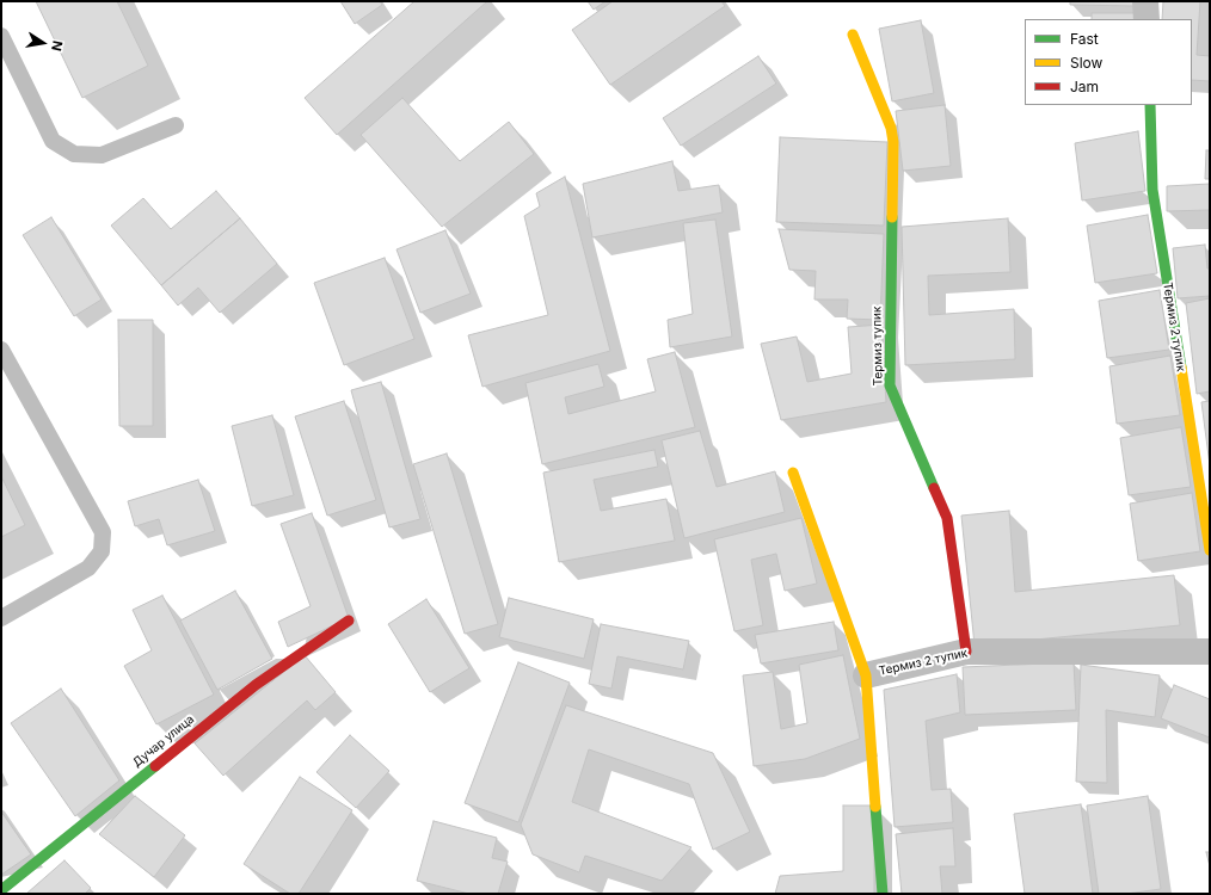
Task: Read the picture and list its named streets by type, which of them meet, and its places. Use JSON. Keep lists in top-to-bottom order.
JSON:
{
  "streets": {
    "street": ["Термиз 2 тупик", "Термиз тупик", "Дучар улица"]
  },
  "crossings": [
    ["Термиз 2 тупик", "Термиз тупик"]
  ],
  "legend": ["Fast", "Slow", "Jam"],
  "north": "right"
}
